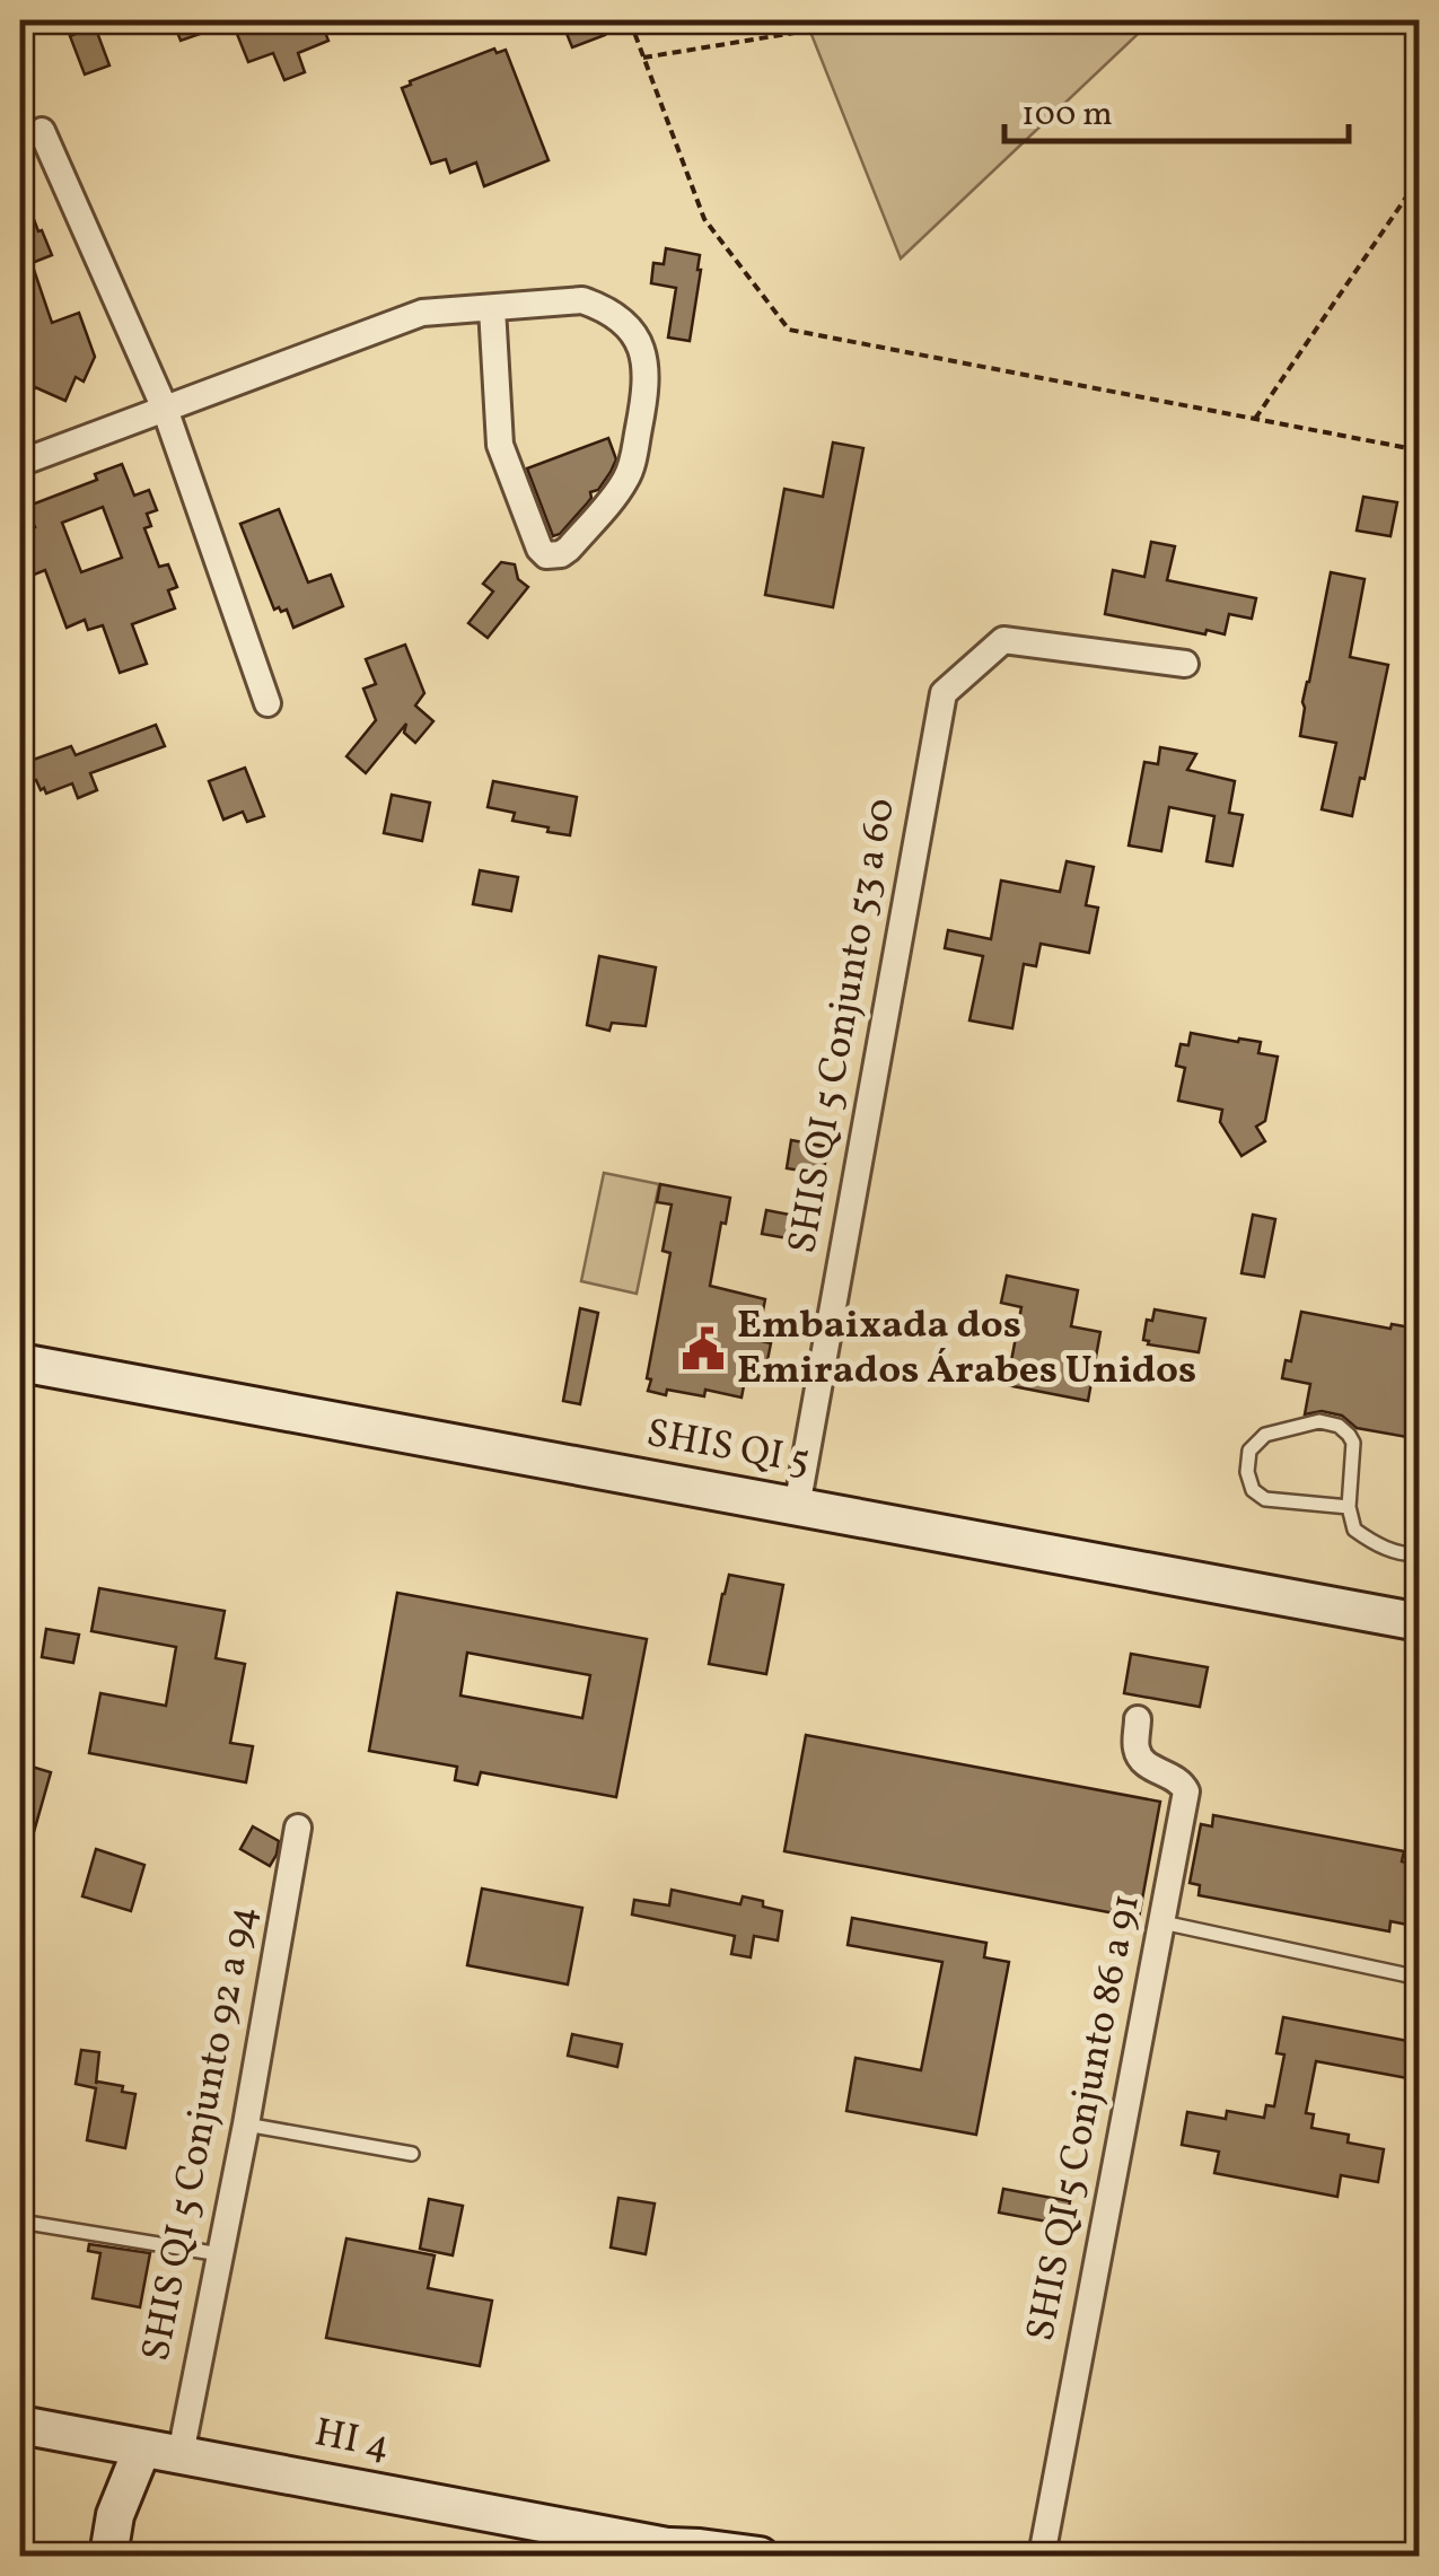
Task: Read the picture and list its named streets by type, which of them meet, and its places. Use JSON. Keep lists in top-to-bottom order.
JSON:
{
  "streets": {
    "street": [
      "SHIS QI 5 Conjunto 53 a 60",
      "SHIS QI 5",
      "SHIS QI 5 Conjunto 86 a 91",
      "SHIS QI 5 Conjunto 92 a 94",
      "HI 4"
    ]
  },
  "crossings": [
    ["SHIS QI 5 Conjunto 53 a 60", "SHIS QI 5"],
    ["SHIS QI 5 Conjunto 92 a 94", "HI 4"]
  ],
  "places": {
    "public building": ["Embaixada dos Emirados Árabes Unidos"]
  },
  "scale_bar": "100 m"
}
